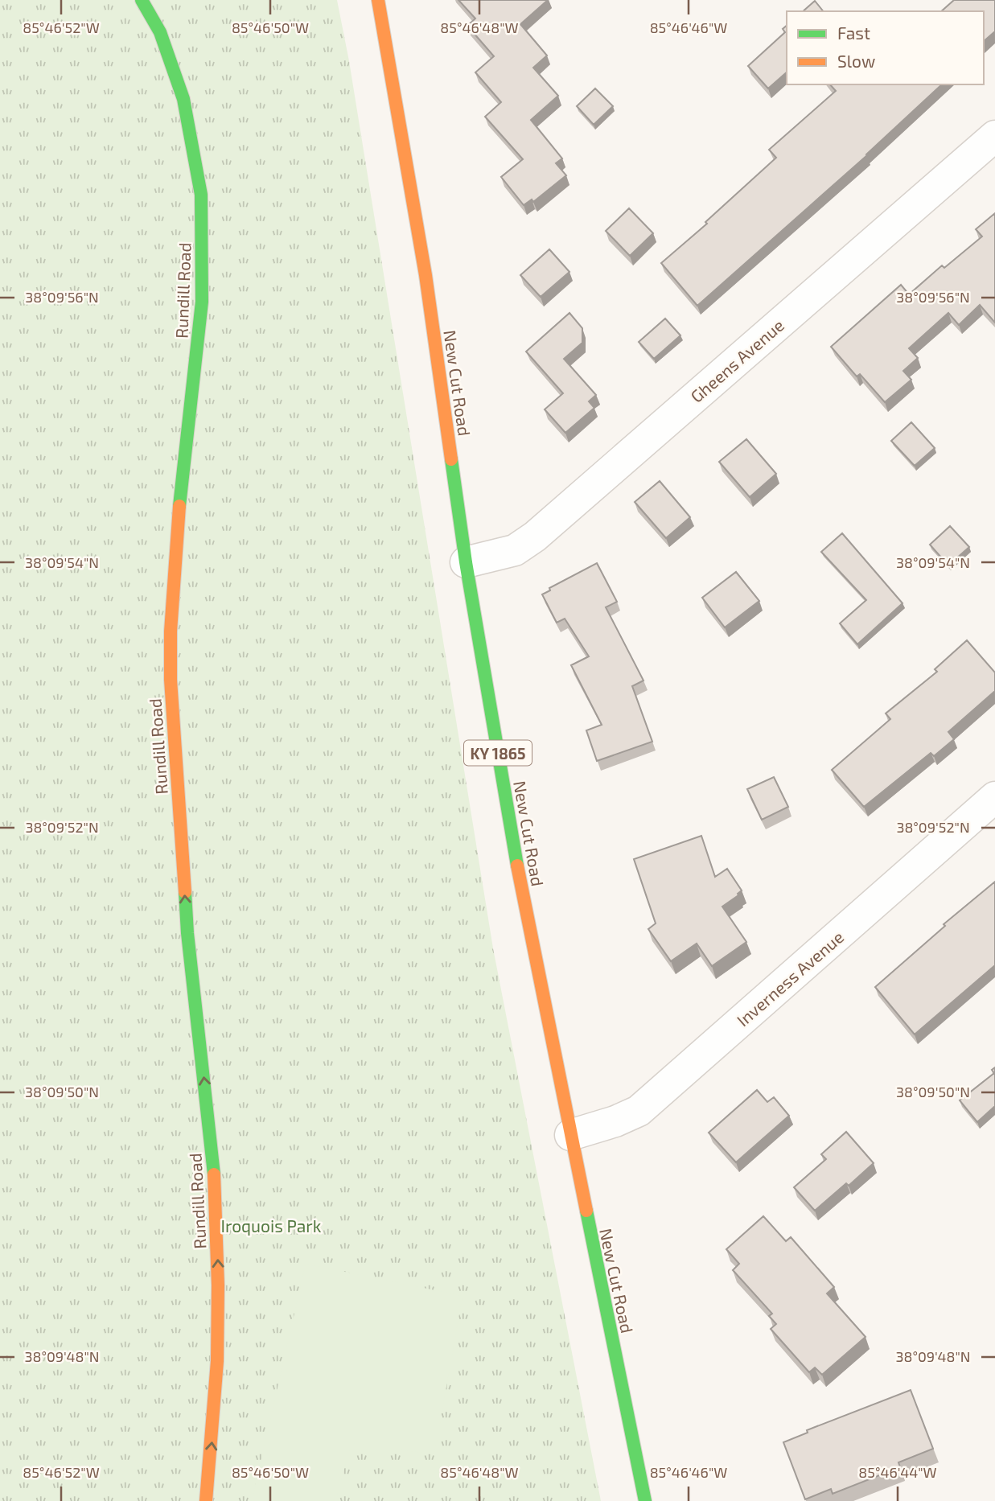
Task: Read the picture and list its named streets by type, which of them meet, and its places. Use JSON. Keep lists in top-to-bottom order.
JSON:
{
  "streets": {
    "main road": ["Rundill Road", "New Cut Road", "KY 1865"],
    "street": ["Gheens Avenue", "Inverness Avenue"]
  },
  "crossings": [
    ["Gheens Avenue", "New Cut Road"],
    ["New Cut Road", "Inverness Avenue"]
  ],
  "one_way": ["Rundill Road"],
  "parks": ["Iroquois Park"],
  "legend": ["Fast", "Slow"],
  "coordinates": [
    "85°46'52\"W",
    "85°46'50\"W",
    "85°46'48\"W",
    "85°46'46\"W",
    "38°09'56\"N",
    "38°09'54\"N",
    "38°09'52\"N",
    "38°09'50\"N",
    "38°09'48\"N",
    "85°46'44\"W"
  ]
}
